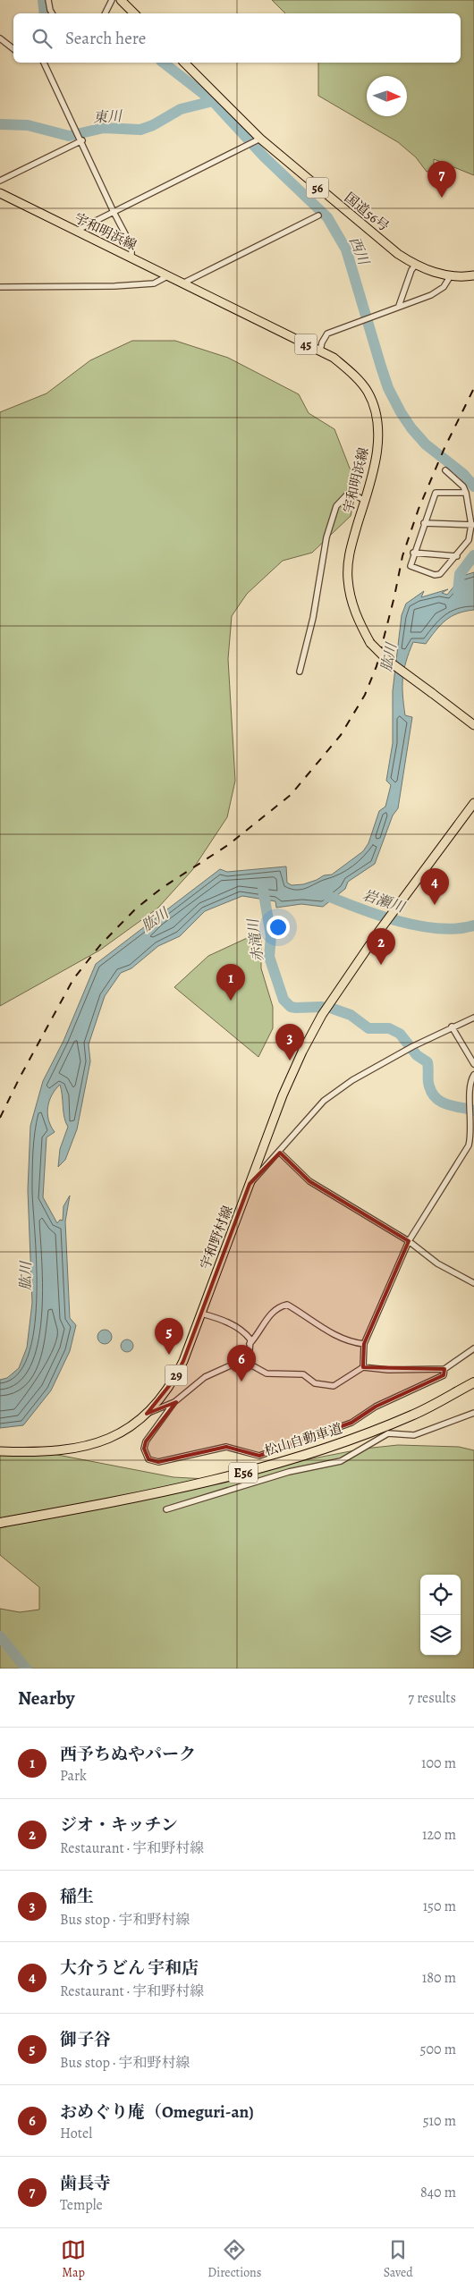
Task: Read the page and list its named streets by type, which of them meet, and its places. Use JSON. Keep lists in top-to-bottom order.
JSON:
{
  "streets": {
    "highway": ["松山自動車道", "E56"],
    "main road": [
      "56",
      "国道56号",
      "宇和明浜線",
      "45",
      "宇和野村線",
      "29"
    ]
  },
  "water": [
    "東川",
    "西川",
    "肱川",
    "岩瀬川",
    "赤滝川"
  ],
  "north": "right",
  "page": {
    "search": "Search here",
    "pins": [
      "7",
      "4",
      "2",
      "1",
      "3",
      "5",
      "6"
    ],
    "heading": ["Nearby", "7 results"],
    "list": [
      {
        "mark": "1",
        "name": "西予ちぬやパーク",
        "note": "Park",
        "value": "100 m"
      },
      {
        "mark": "2",
        "name": "ジオ・キッチン",
        "note": "Restaurant · 宇和野村線",
        "value": "120 m"
      },
      {
        "mark": "3",
        "name": "稲生",
        "note": "Bus stop · 宇和野村線",
        "value": "150 m"
      },
      {
        "mark": "4",
        "name": "大介うどん 宇和店",
        "note": "Restaurant · 宇和野村線",
        "value": "180 m"
      },
      {
        "mark": "5",
        "name": "御子谷",
        "note": "Bus stop · 宇和野村線",
        "value": "500 m"
      },
      {
        "mark": "6",
        "name": "おめぐり庵（Omeguri-an)",
        "note": "Hotel",
        "value": "510 m"
      },
      {
        "mark": "7",
        "name": "歯長寺",
        "note": "Temple",
        "value": "840 m"
      }
    ],
    "nav": ["Map", "Directions", "Saved"]
  }
}
